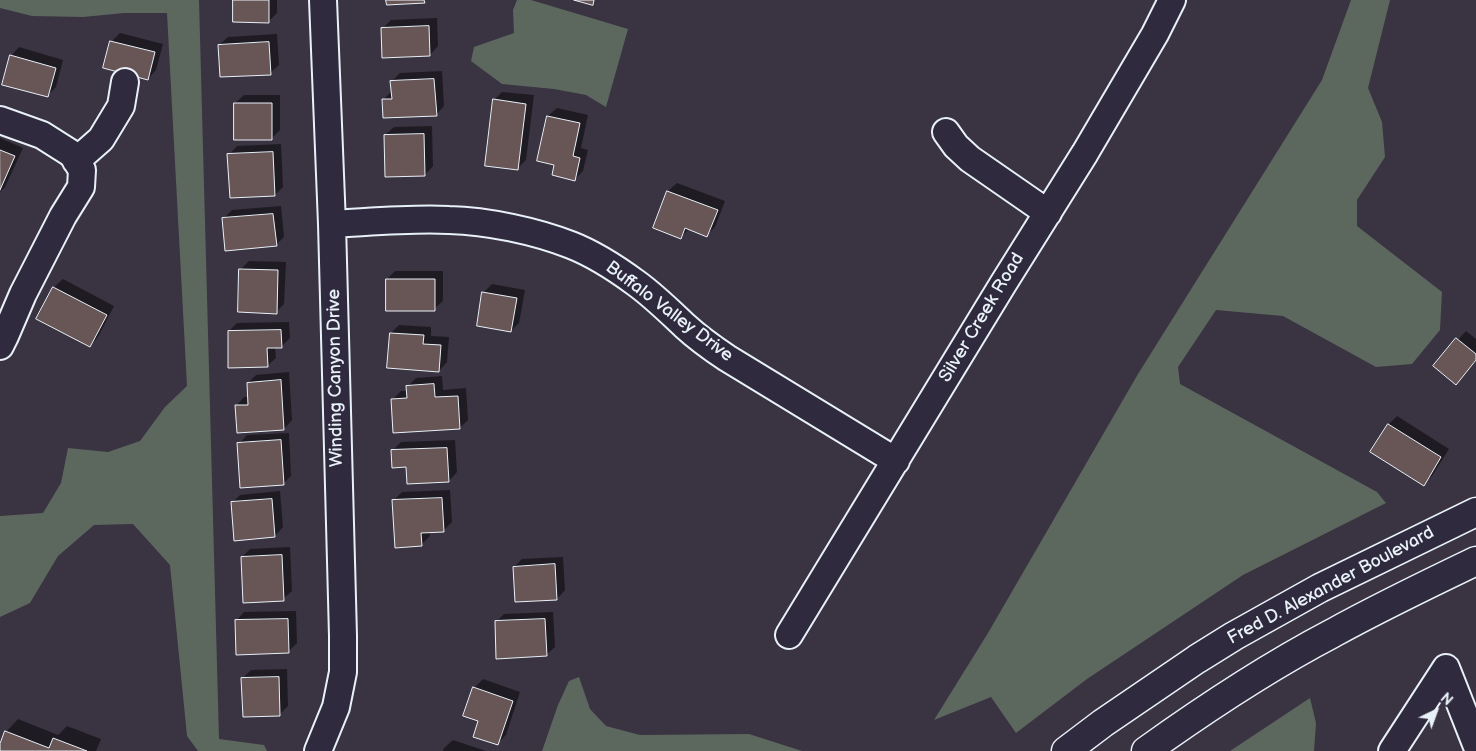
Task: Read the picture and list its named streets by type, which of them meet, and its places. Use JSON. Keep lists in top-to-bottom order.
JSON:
{
  "streets": {
    "main road": ["Fred D. Alexander Boulevard"],
    "street": ["Buffalo Valley Drive", "Silver Creek Road", "Winding Canyon Drive"]
  },
  "crossings": [
    ["Buffalo Valley Drive", "Silver Creek Road"],
    ["Buffalo Valley Drive", "Winding Canyon Drive"]
  ],
  "north": "top right"
}
